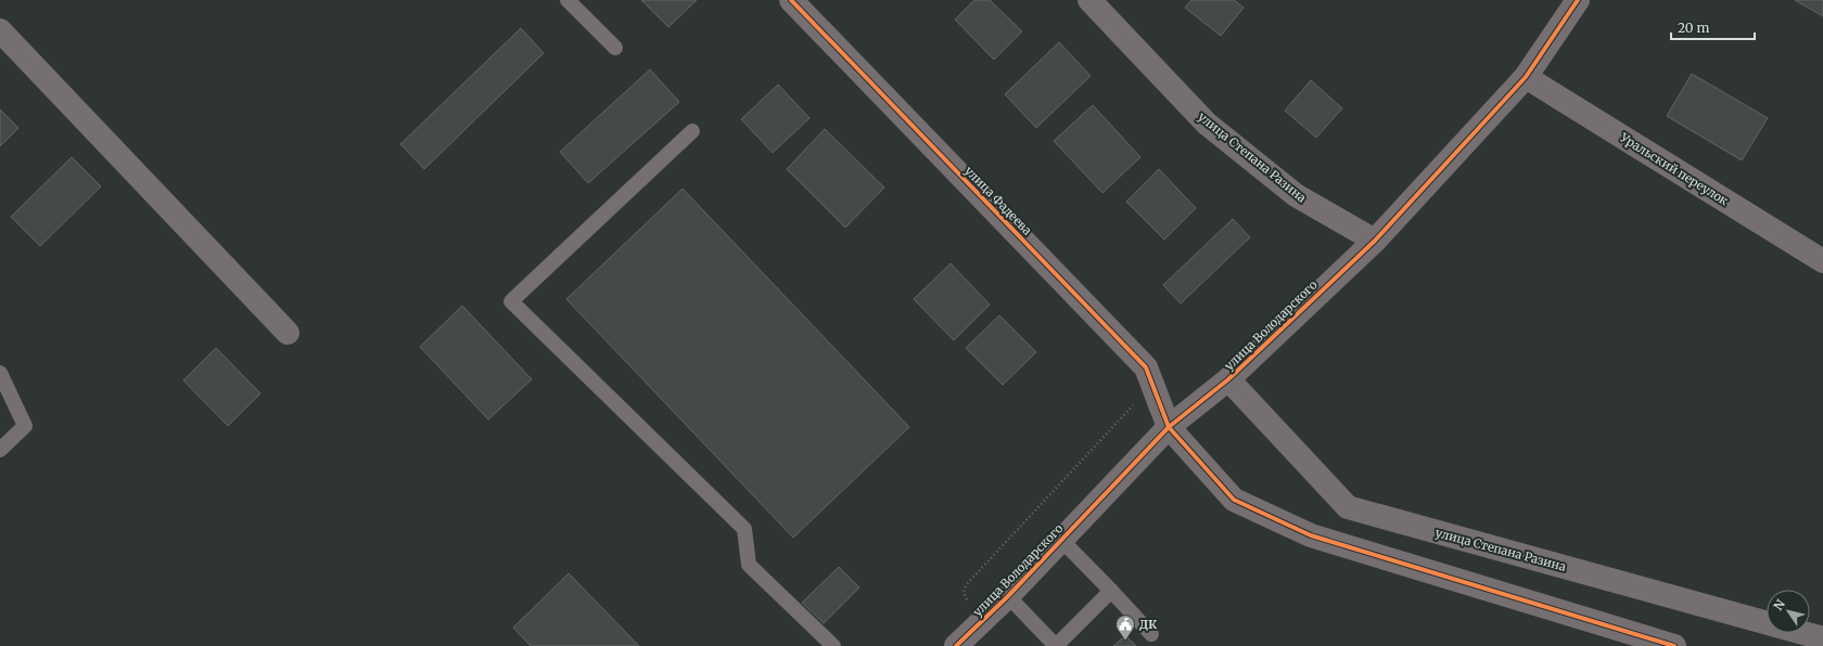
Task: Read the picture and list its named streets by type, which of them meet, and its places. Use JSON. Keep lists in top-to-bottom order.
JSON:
{
  "streets": {
    "street": [
      "улица Степана Разина",
      "Уральский переулок",
      "улица Фадеева",
      "улица Володарского"
    ]
  },
  "crossings": [
    ["улица Степана Разина", "улица Володарского"],
    ["Уральский переулок", "улица Володарского"],
    ["улица Фадеева", "улица Володарского"]
  ],
  "places": {
    "public building": ["ДК"]
  },
  "scale_bar": "20 m",
  "north": "top left"
}
